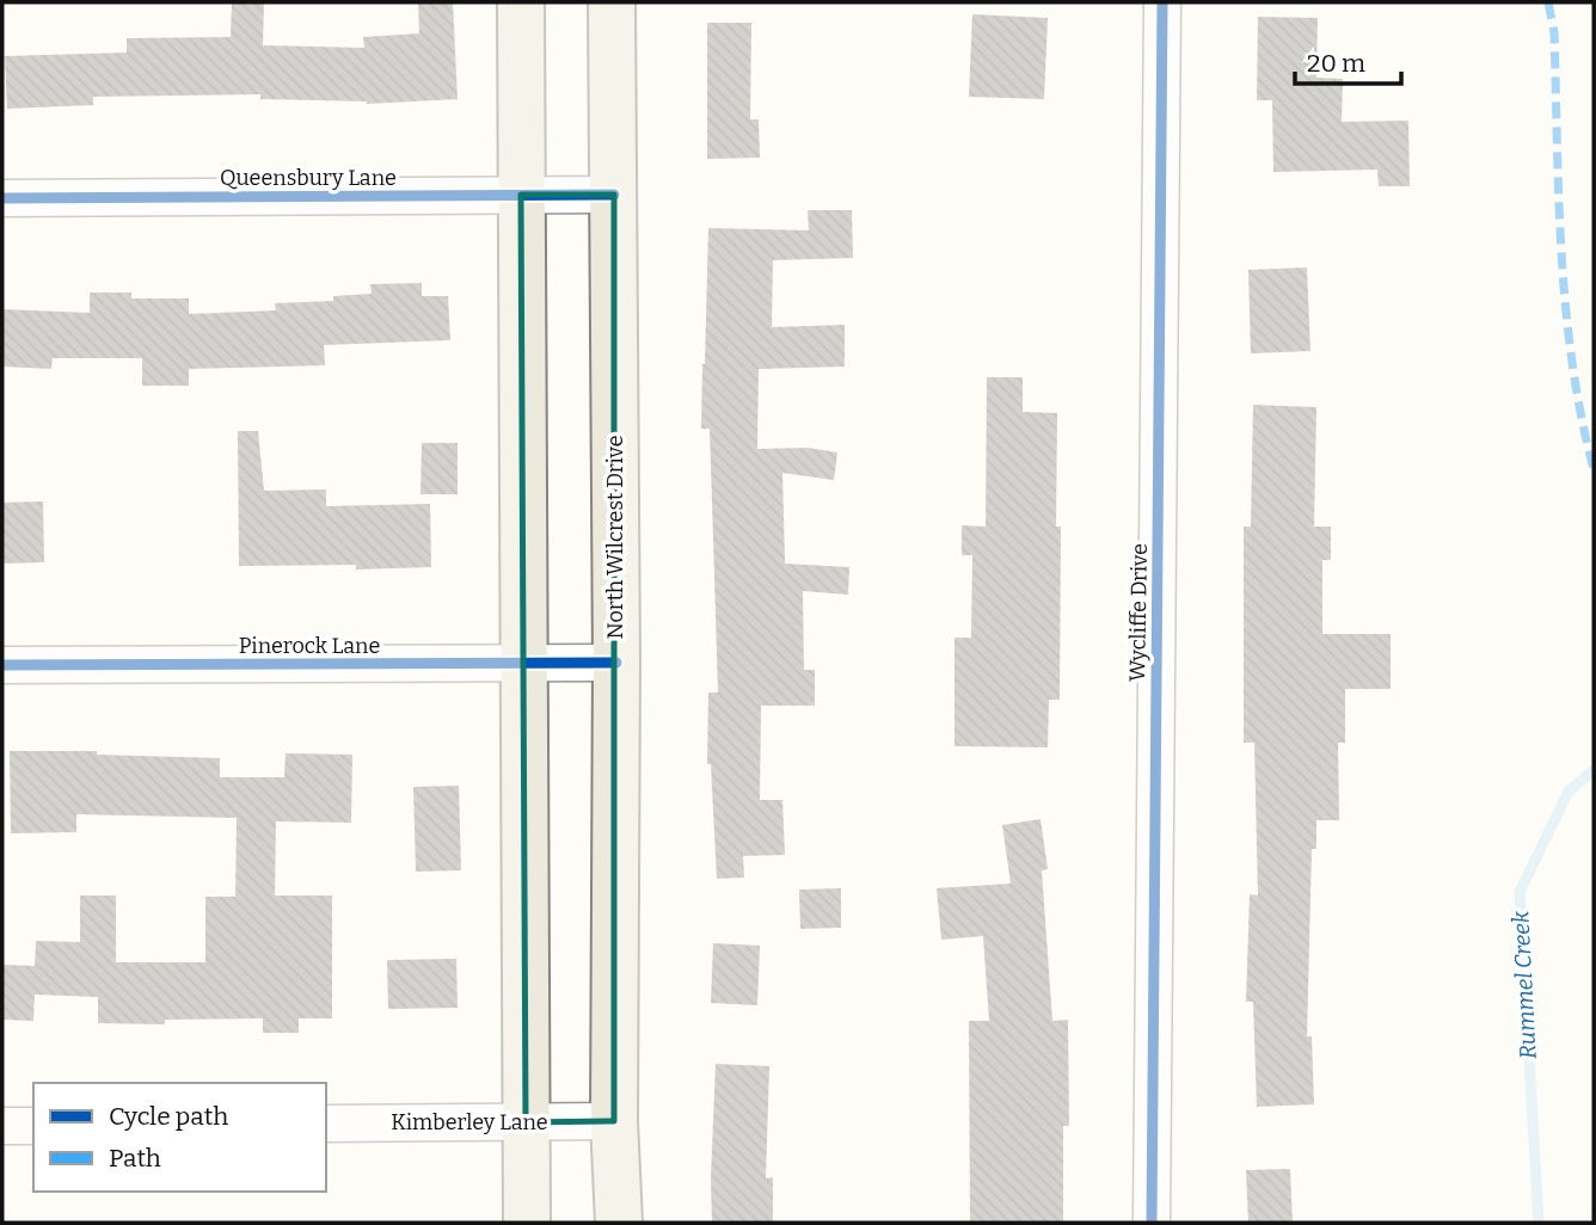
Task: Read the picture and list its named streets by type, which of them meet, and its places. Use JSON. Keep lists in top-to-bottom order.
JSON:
{
  "streets": {
    "main road": ["North Wilcrest Drive"],
    "street": [
      "Queensbury Lane",
      "Wycliffe Drive",
      "Pinerock Lane",
      "Kimberley Lane"
    ]
  },
  "crossings": [
    ["Queensbury Lane", "North Wilcrest Drive"],
    ["North Wilcrest Drive", "Pinerock Lane"],
    ["North Wilcrest Drive", "Kimberley Lane"]
  ],
  "water": ["Rummel Creek"],
  "legend": ["Cycle path", "Path"],
  "scale_bar": "20 m"
}
